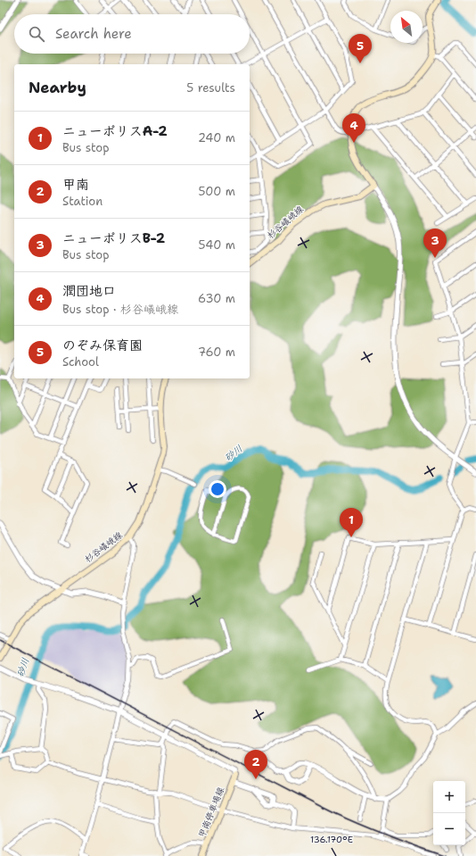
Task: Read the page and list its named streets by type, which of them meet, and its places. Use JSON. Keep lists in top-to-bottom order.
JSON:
{
  "streets": {
    "main road": ["杉谷嶬峨線", "甲南停車場線"]
  },
  "water": ["砂川"],
  "north": "top left",
  "page": {
    "search": "Search here",
    "pins": [
      "5",
      "4",
      "3",
      "1",
      "2"
    ],
    "heading": ["Nearby", "5 results"],
    "list": [
      {
        "mark": "1",
        "name": "ニューポリスA-2",
        "note": "Bus stop",
        "value": "240 m"
      },
      {
        "mark": "2",
        "name": "甲南",
        "note": "Station",
        "value": "500 m"
      },
      {
        "mark": "3",
        "name": "ニューポリスB-2",
        "note": "Bus stop",
        "value": "540 m"
      },
      {
        "mark": "4",
        "name": "潤団地口",
        "note": "Bus stop · 杉谷嶬峨線",
        "value": "630 m"
      },
      {
        "mark": "5",
        "name": "のぞみ保育園",
        "note": "School",
        "value": "760 m"
      }
    ],
    "map_buttons": ["+", "−"]
  },
  "coordinates": ["136.170°E"]
}
